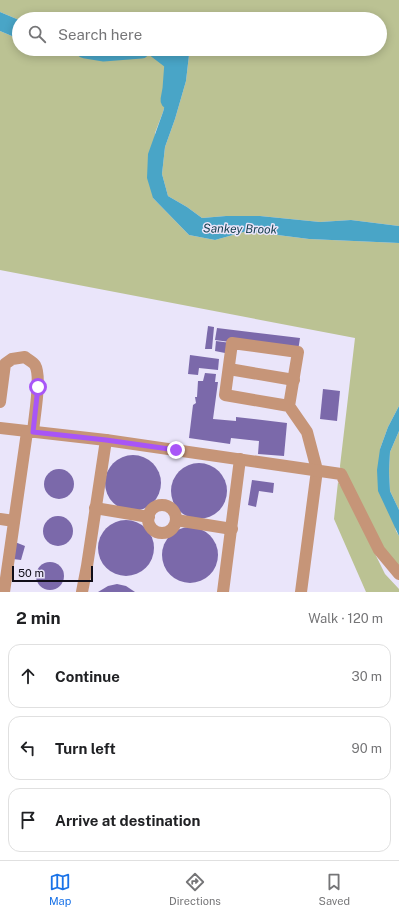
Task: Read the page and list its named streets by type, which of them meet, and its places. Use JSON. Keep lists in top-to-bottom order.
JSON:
{
  "water": ["Sankey Brook"],
  "scale_bar": "50 m",
  "page": {
    "search": "Search here",
    "scale": "50 m",
    "heading": ["2 min", "Walk · 120 m"],
    "list": [
      ["Continue", "30 m"],
      ["Turn left", "90 m"],
      "Arrive at destination"
    ],
    "nav": ["Map", "Directions", "Saved"]
  }
}
